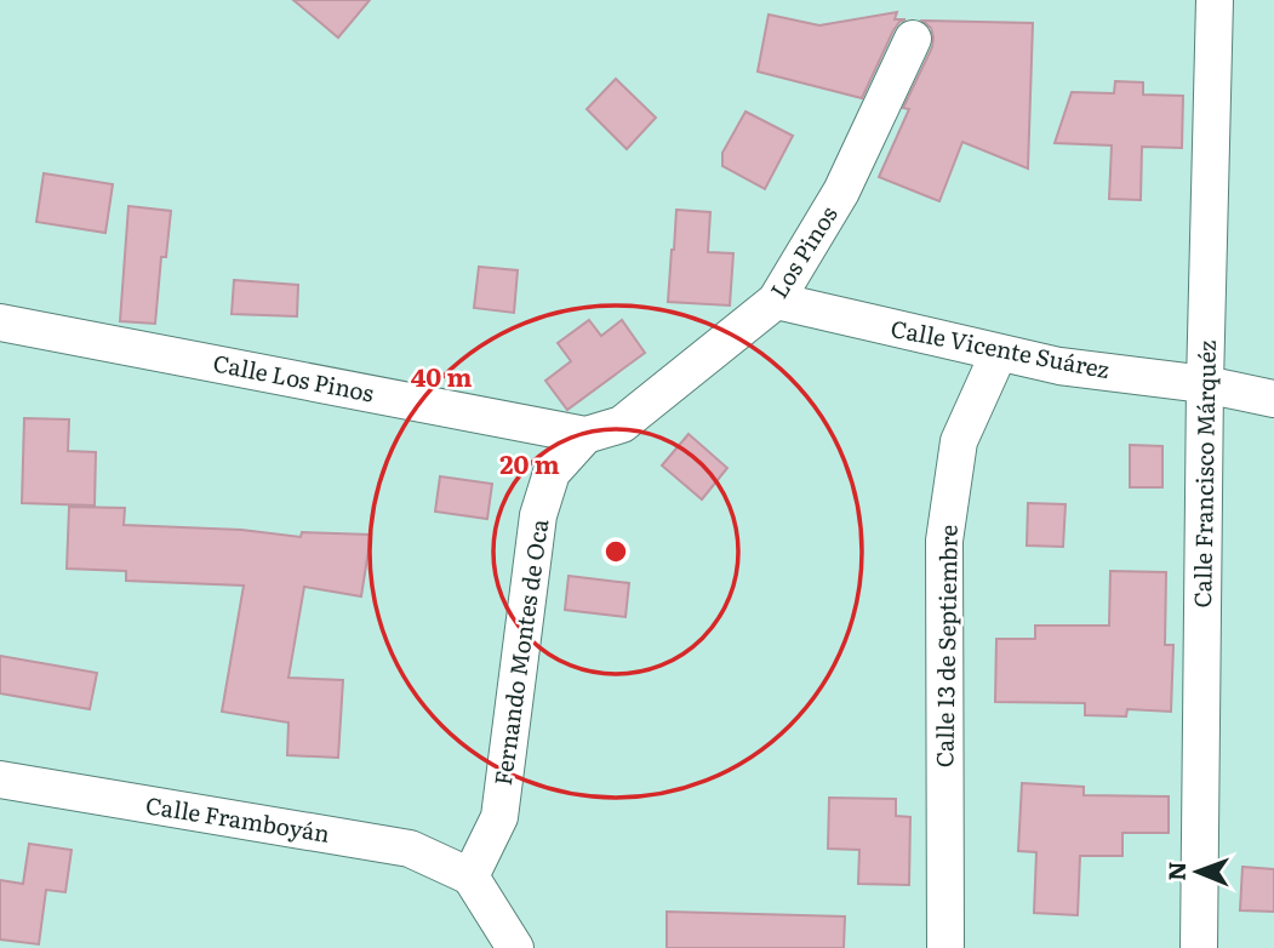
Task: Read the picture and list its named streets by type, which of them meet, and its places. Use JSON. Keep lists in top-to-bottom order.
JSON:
{
  "streets": {
    "street": [
      "Los Pinos",
      "Calle Vicente Suárez",
      "Calle Los Pinos",
      "Calle Francisco Márquéz",
      "Calle 13 de Septiembre",
      "Fernando Montes de Oca",
      "Calle Framboyán"
    ]
  },
  "crossings": [
    ["Los Pinos", "Calle Vicente Suárez"],
    ["Los Pinos", "Calle Los Pinos"],
    ["Los Pinos", "Fernando Montes de Oca"],
    ["Calle Vicente Suárez", "Calle Francisco Márquéz"],
    ["Calle Vicente Suárez", "Calle 13 de Septiembre"],
    ["Calle Los Pinos", "Fernando Montes de Oca"],
    ["Fernando Montes de Oca", "Calle Framboyán"]
  ],
  "north": "left",
  "rings": ["40 m", "20 m"]
}
